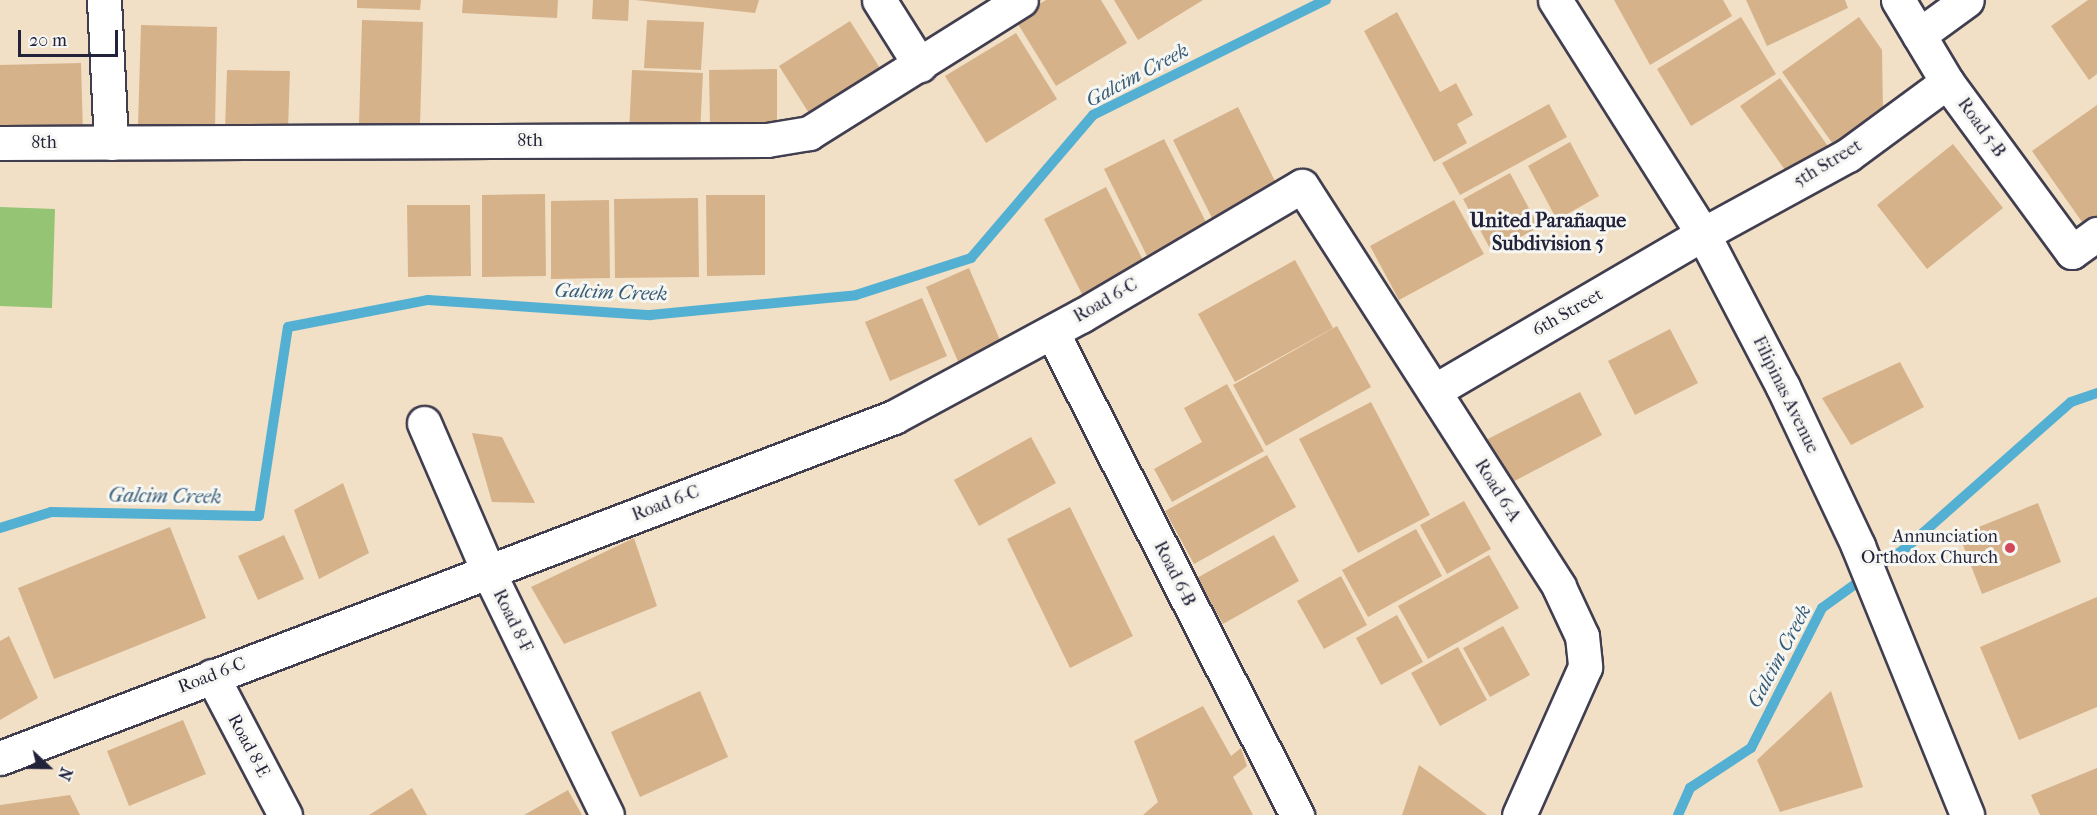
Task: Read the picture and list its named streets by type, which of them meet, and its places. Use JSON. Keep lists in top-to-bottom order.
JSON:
{
  "streets": {
    "street": [
      "Road 5-B",
      "8th",
      "5th Street",
      "Road 6-C",
      "6th Street",
      "Filipinas Avenue",
      "Road 6-A",
      "Road 6-B",
      "Road 8-F",
      "Road 8-E"
    ]
  },
  "crossings": [
    ["Road 5-B", "5th Street"],
    ["5th Street", "6th Street"],
    ["5th Street", "Filipinas Avenue"],
    ["Road 6-C", "Road 6-A"],
    ["Road 6-C", "Road 6-B"],
    ["Road 6-C", "Road 8-F"],
    ["Road 6-C", "Road 8-E"],
    ["6th Street", "Filipinas Avenue"],
    ["6th Street", "Road 6-A"]
  ],
  "districts": ["United Parañaque Subdivision 5"],
  "water": ["Galcim Creek"],
  "places": ["Annunciation Orthodox Church"],
  "scale_bar": "20 m",
  "north": "right"
}
